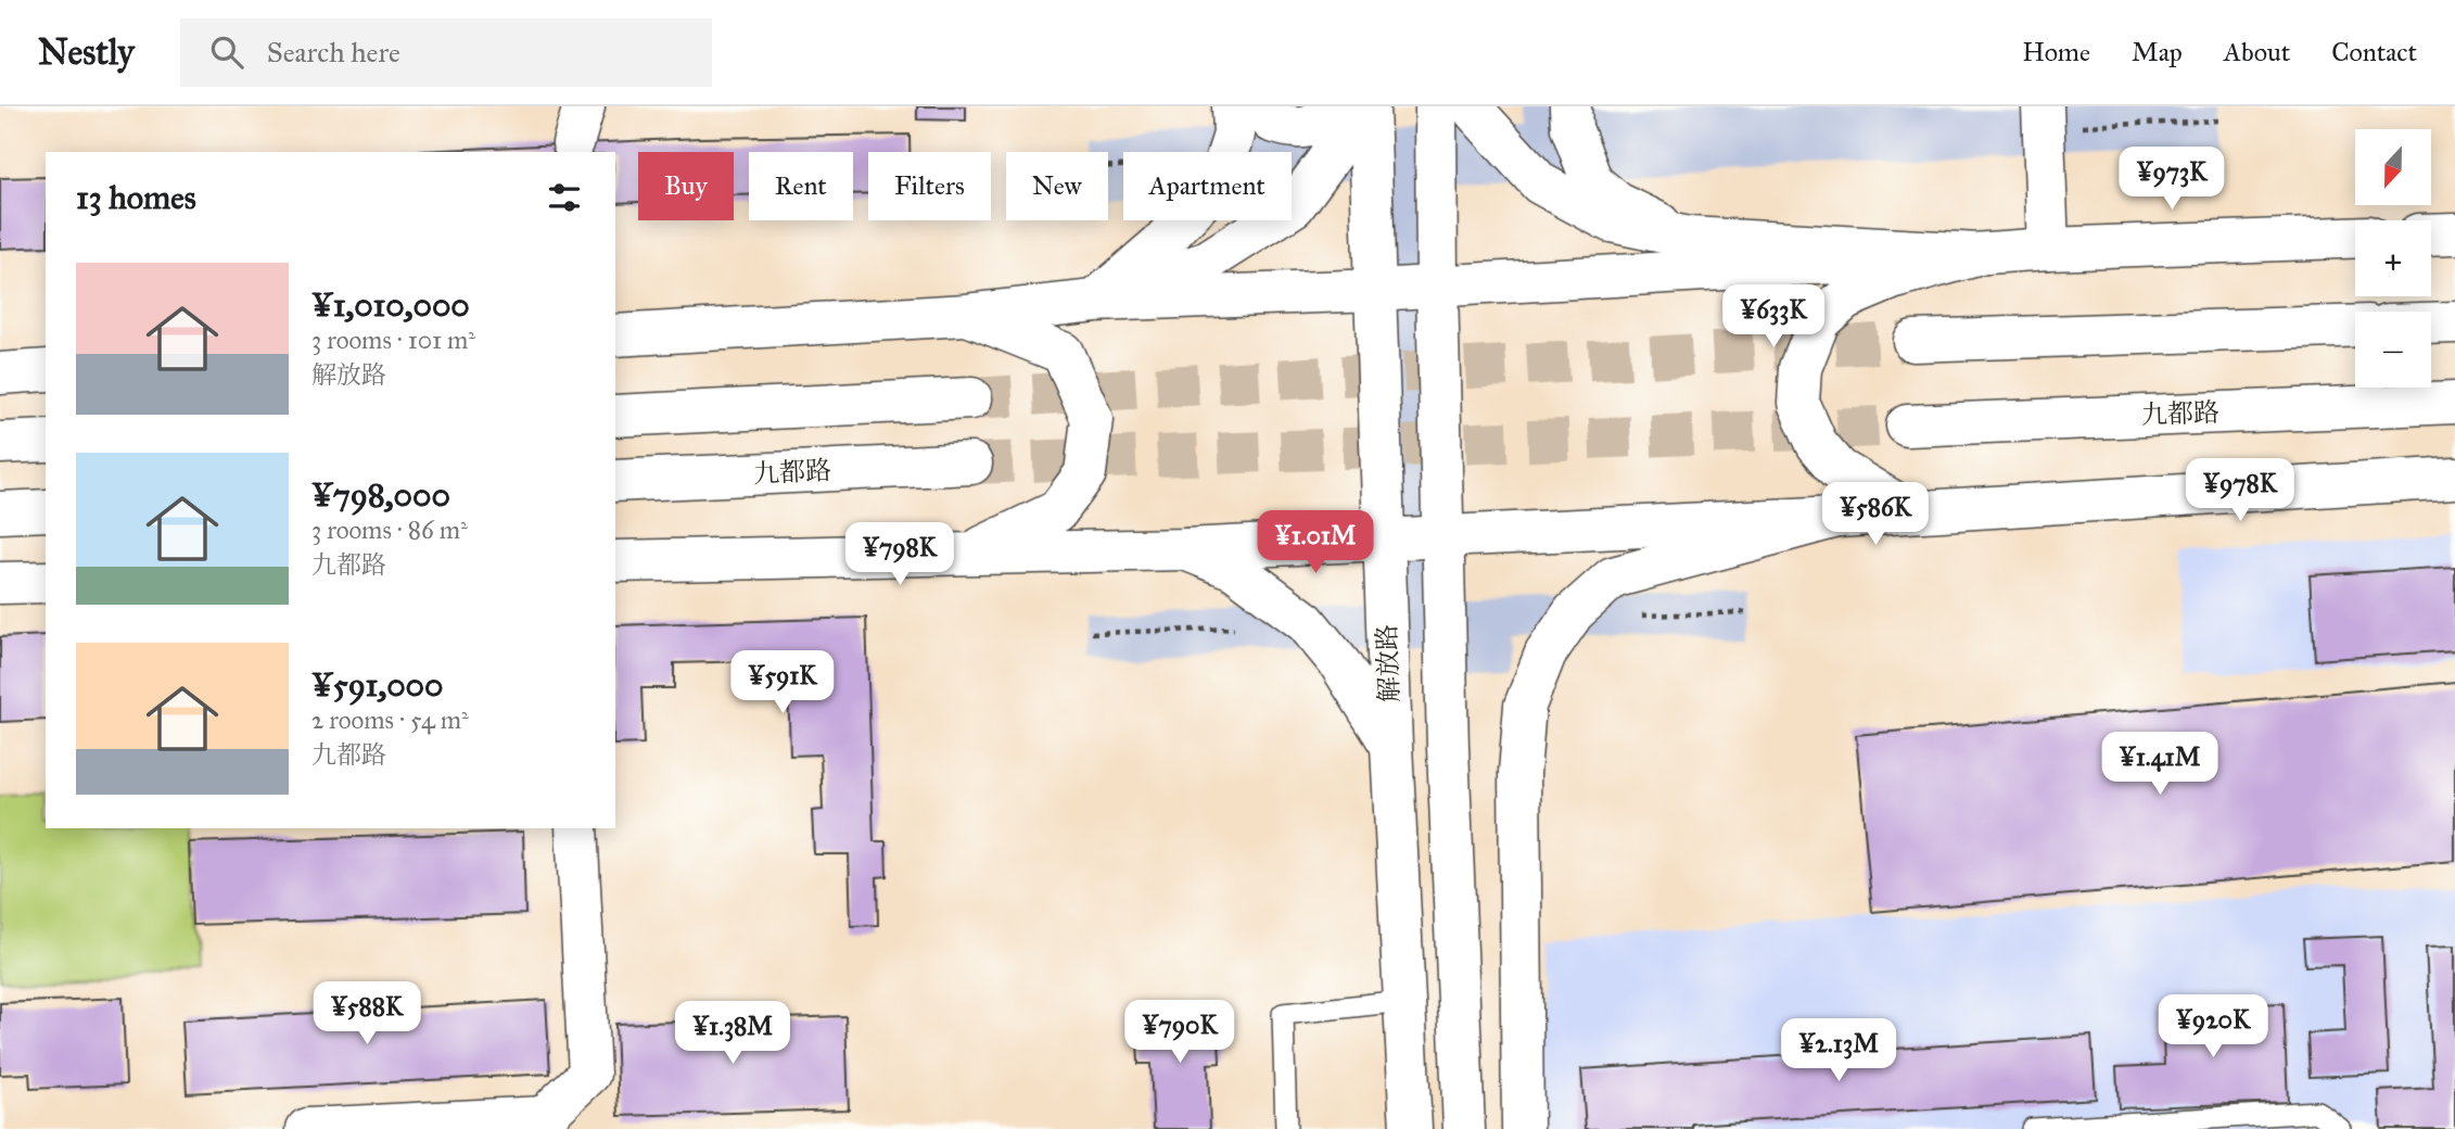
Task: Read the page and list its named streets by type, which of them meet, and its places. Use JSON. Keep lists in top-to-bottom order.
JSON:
{
  "streets": {
    "main road": ["九都路", "解放路"]
  },
  "north": "bottom",
  "page": {
    "header": "Nestly",
    "search": "Search here",
    "nav": [
      "Home",
      "Map",
      "About",
      "Contact"
    ],
    "map_buttons": ["+", "−"],
    "price": [
      "¥973K",
      "¥633K",
      "¥978K",
      "¥586K",
      "¥1.01M",
      "¥798K",
      "¥591K",
      "¥1.41M",
      "¥588K",
      "¥920K",
      "¥790K",
      "¥1.38M",
      "¥2.13M"
    ],
    "chip": [
      "Buy",
      "Rent",
      "Filters",
      "New",
      "Apartment"
    ],
    "heading": "13 homes",
    "list": [
      {
        "name": "¥1,010,000",
        "note": "3 rooms · 101 m² · 解放路"
      },
      {
        "name": "¥798,000",
        "note": "3 rooms · 86 m² · 九都路"
      },
      {
        "name": "¥591,000",
        "note": "2 rooms · 54 m² · 九都路"
      }
    ]
  }
}
